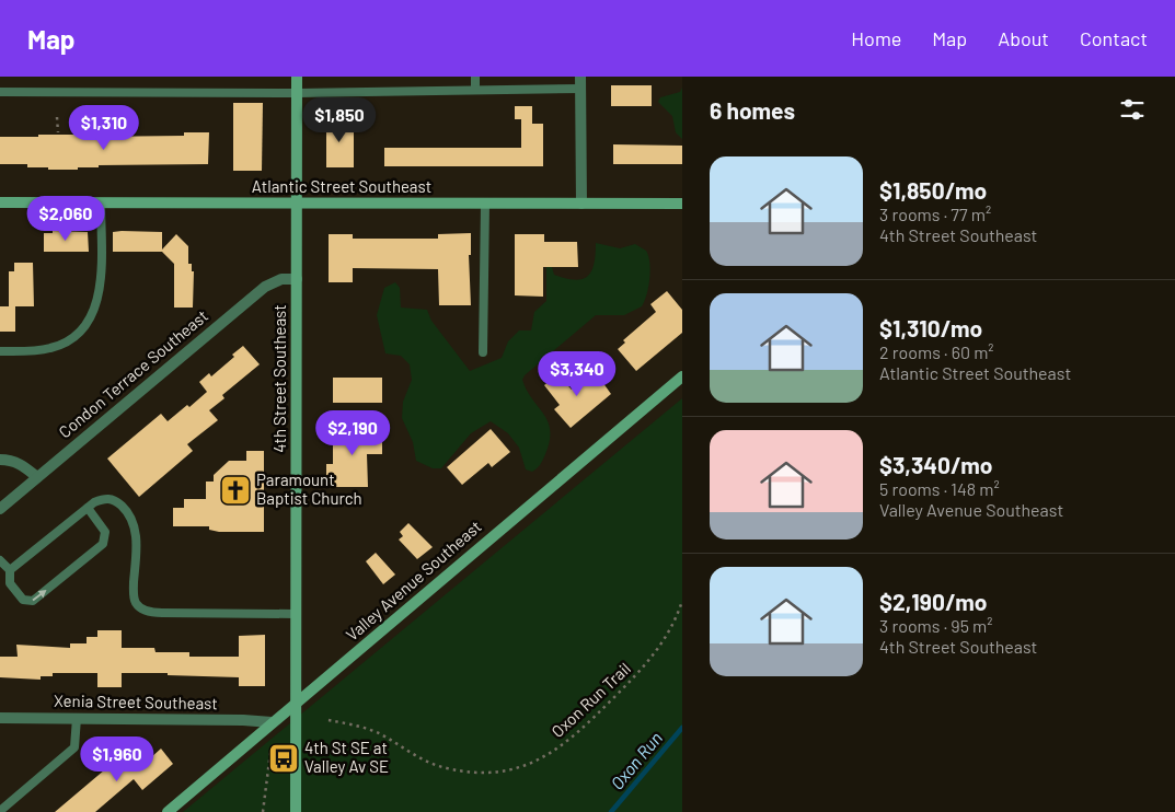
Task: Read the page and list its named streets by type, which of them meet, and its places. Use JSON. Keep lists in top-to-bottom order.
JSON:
{
  "streets": {
    "street": [
      "Atlantic Street Southeast",
      "Condon Terrace Southeast",
      "4th Street Southeast",
      "Valley Avenue Southeast",
      "Xenia Street Southeast"
    ],
    "path": ["Oxon Run Trail"]
  },
  "crossings": [
    ["Atlantic Street Southeast", "4th Street Southeast"],
    ["Condon Terrace Southeast", "4th Street Southeast"],
    ["4th Street Southeast", "Valley Avenue Southeast"],
    ["Valley Avenue Southeast", "Xenia Street Southeast"]
  ],
  "water": ["Oxon Run"],
  "places": {
    "church": ["Paramount Baptist Church"],
    "bus stop": ["4th St SE at Valley Av SE"]
  },
  "page": {
    "header": "Map",
    "nav": [
      "Home",
      "Map",
      "About",
      "Contact"
    ],
    "heading": "6 homes",
    "price": [
      "$1,850",
      "$1,310",
      "$2,060",
      "$3,340",
      "$2,190",
      "$1,960"
    ],
    "list": [
      {
        "name": "$1,850/mo",
        "note": "3 rooms · 77 m² · 4th Street Southeast"
      },
      {
        "name": "$1,310/mo",
        "note": "2 rooms · 60 m² · Atlantic Street Southeast"
      },
      {
        "name": "$3,340/mo",
        "note": "5 rooms · 148 m² · Valley Avenue Southeast"
      },
      {
        "name": "$2,190/mo",
        "note": "3 rooms · 95 m² · 4th Street Southeast"
      }
    ]
  }
}
